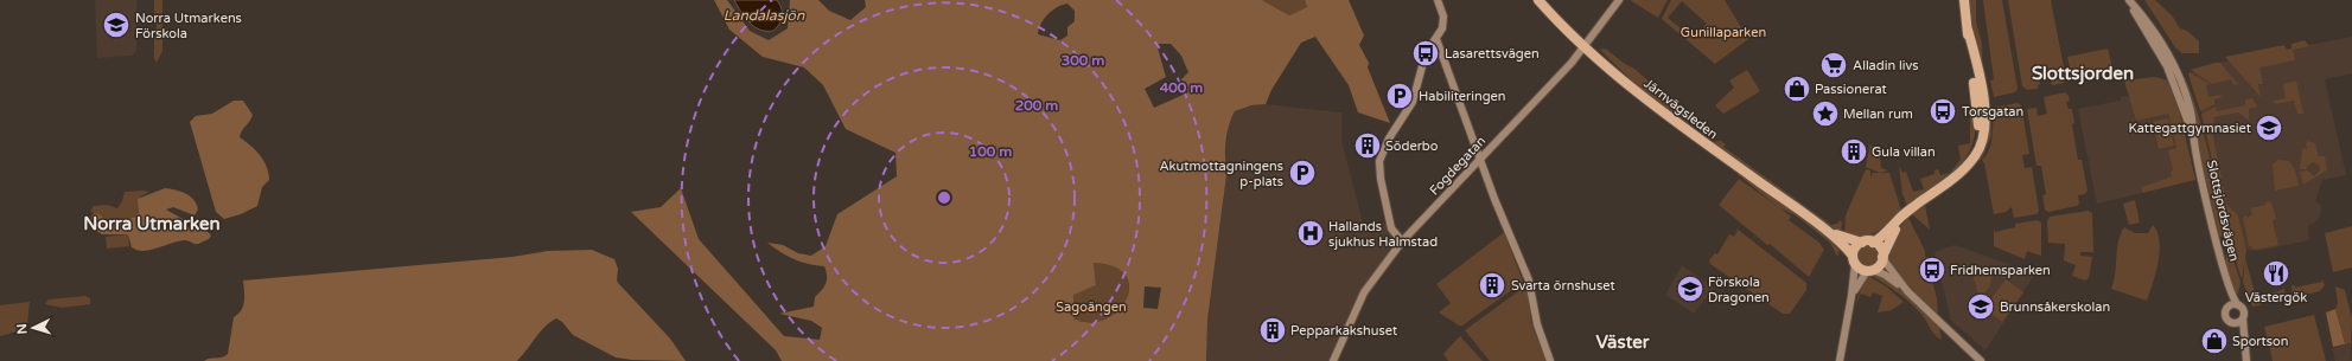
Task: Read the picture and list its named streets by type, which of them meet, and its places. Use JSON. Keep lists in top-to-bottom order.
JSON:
{
  "streets": {
    "highway": ["Järnvägsleden"],
    "street": ["Fogdegatan", "Slottsjordsvägen"]
  },
  "crossings": [
    ["Järnvägsleden", "Fogdegatan"]
  ],
  "districts": ["Slottsjorden", "Norra Utmarken", "Väster"],
  "water": ["Landalasjön"],
  "parks": ["Gunillaparken", "Sagoängen"],
  "places": {
    "school or university": [
      "Norra Utmarkens Förskola",
      "Kattegattgymnasiet",
      "Förskola Dragonen",
      "Brunnsåkerskolan"
    ],
    "bus stop": ["Lasarettsvägen", "Torsgatan", "Fridhemsparken"],
    "supermarket": ["Alladin livs"],
    "shop": ["Passionerat", "Sportson"],
    "parking": ["Habiliteringen", "Akutmottagningens p-plats"],
    "place": ["Mellan rum"],
    "building": [
      "Söderbo",
      "Gula villan",
      "Svarta örnshuset",
      "Pepparkakshuset"
    ],
    "hospital": ["Hallands sjukhus Halmstad"],
    "restaurant": ["Västergök"]
  },
  "north": "left",
  "rings": [
    "300 m",
    "400 m",
    "200 m",
    "100 m"
  ]
}
